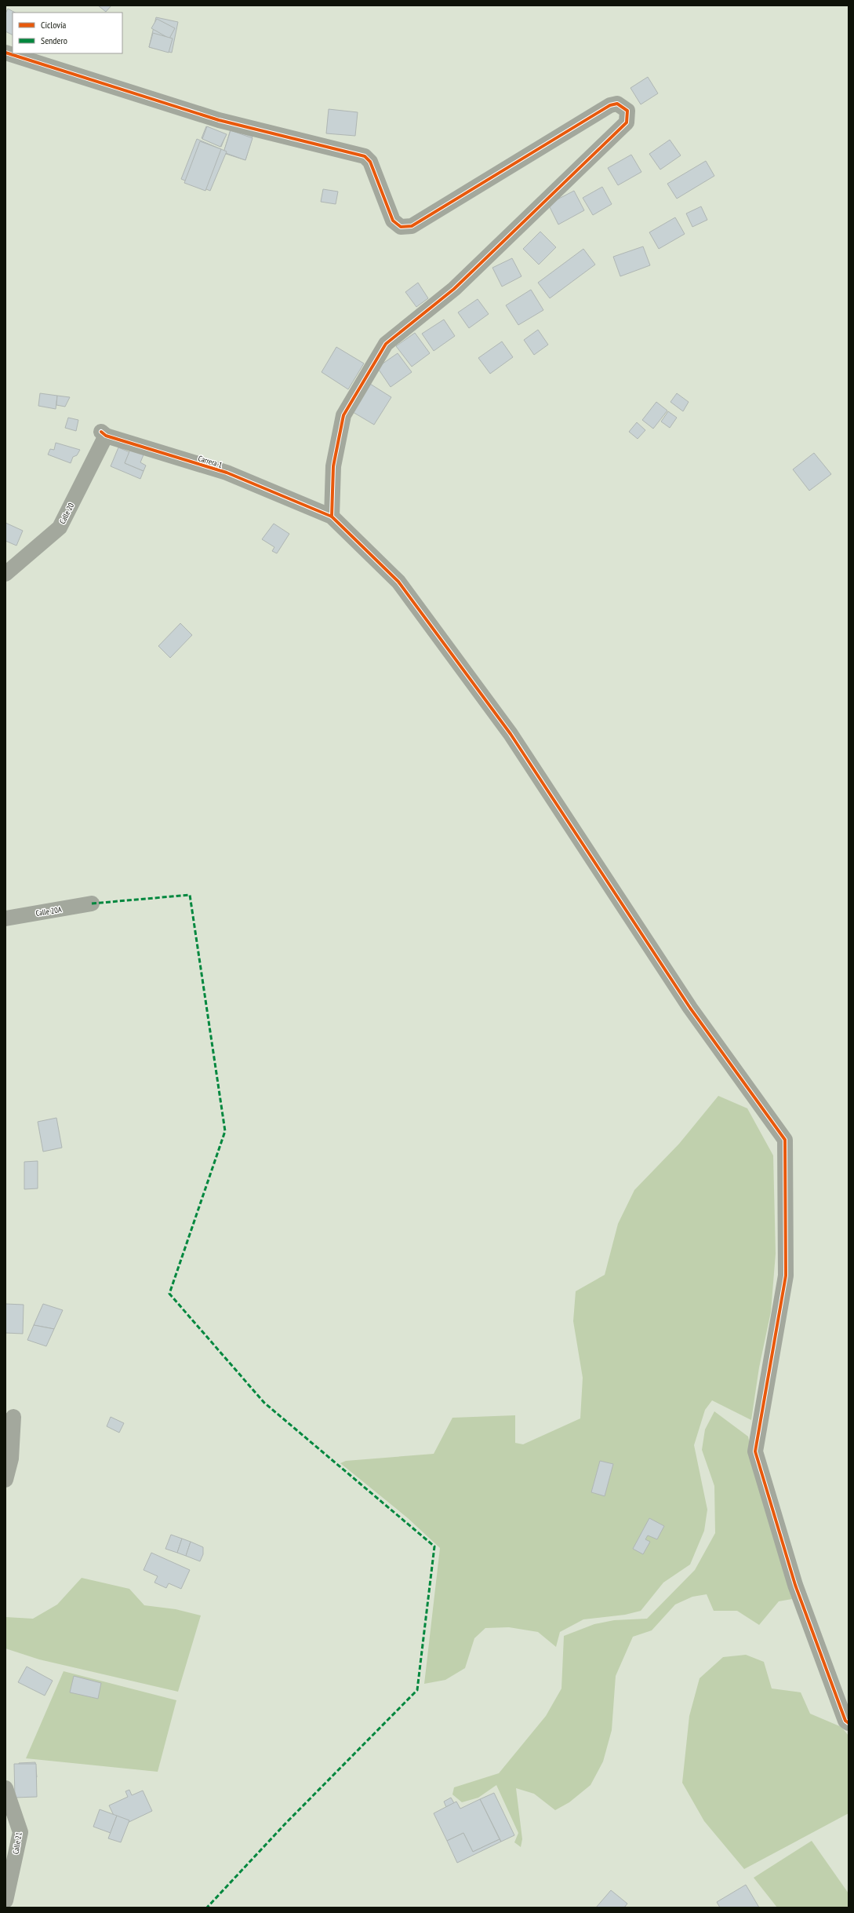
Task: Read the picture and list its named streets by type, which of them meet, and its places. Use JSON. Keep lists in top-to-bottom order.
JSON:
{
  "streets": {
    "street": [
      "Carrera 1",
      "Calle 20",
      "Calle 20A",
      "Calle 21"
    ]
  },
  "crossings": [
    ["Carrera 1", "Calle 20"]
  ],
  "legend": ["Ciclovía", "Sendero"]
}
